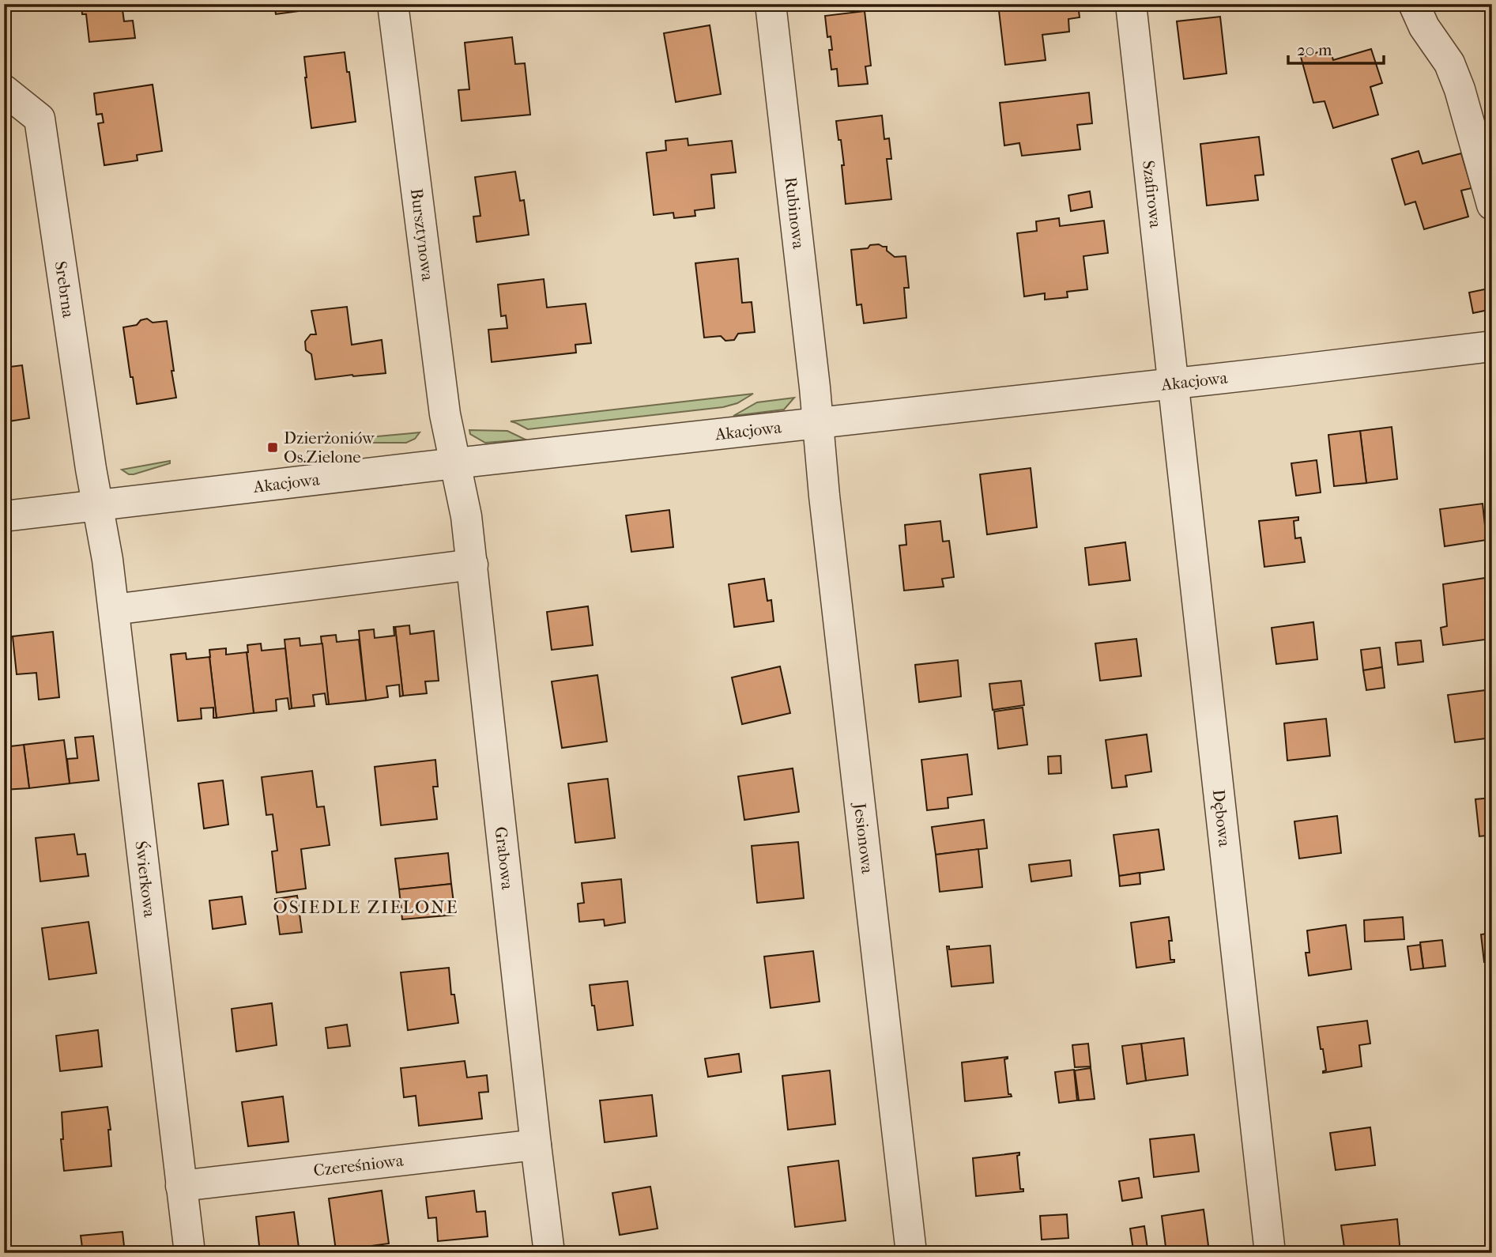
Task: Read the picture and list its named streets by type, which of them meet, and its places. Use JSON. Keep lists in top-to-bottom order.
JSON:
{
  "streets": {
    "street": [
      "Szafirowa",
      "Rubinowa",
      "Bursztynowa",
      "Srebrna",
      "Akacjowa",
      "Dębowa",
      "Jesionowa",
      "Grabowa",
      "Świerkowa",
      "Czereśniowa"
    ]
  },
  "crossings": [
    ["Szafirowa", "Akacjowa"],
    ["Szafirowa", "Dębowa"],
    ["Rubinowa", "Akacjowa"],
    ["Rubinowa", "Jesionowa"],
    ["Bursztynowa", "Akacjowa"],
    ["Bursztynowa", "Grabowa"],
    ["Srebrna", "Akacjowa"],
    ["Srebrna", "Świerkowa"],
    ["Akacjowa", "Dębowa"],
    ["Akacjowa", "Jesionowa"],
    ["Akacjowa", "Grabowa"],
    ["Akacjowa", "Świerkowa"],
    ["Grabowa", "Czereśniowa"],
    ["Świerkowa", "Czereśniowa"]
  ],
  "districts": ["OSIEDLE ZIELONE"],
  "places": {
    "transit": ["Dzierżoniów Os.Zielone"]
  },
  "scale_bar": "20 m"
}
